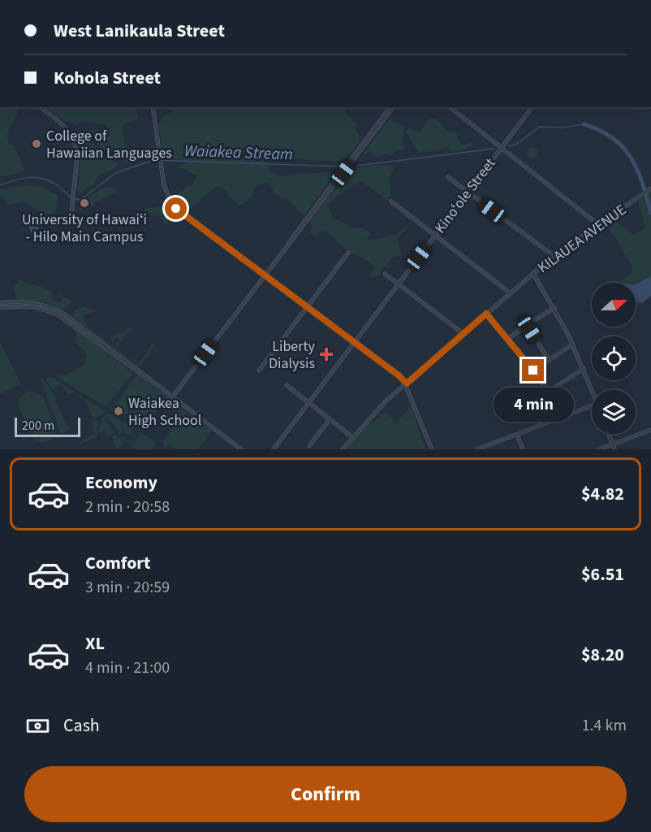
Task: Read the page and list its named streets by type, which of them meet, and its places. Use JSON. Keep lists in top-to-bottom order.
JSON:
{
  "streets": {
    "street": ["Kinoʻole Street", "KILAUEA AVENUE"]
  },
  "water": ["Waiakea Stream"],
  "places": {
    "other": ["College of Hawaiian Languages", "University of Hawaiʻi - Hilo Main Campus", "Waiakea High School"],
    "health": ["Liberty Dialysis"]
  },
  "scale_bar": "200 m",
  "north": "right",
  "page": {
    "banner": ["West Lanikaula Street", "Kohola Street"],
    "bubble": "4 min",
    "scale": "200 m",
    "list": [
      {
        "name": "Economy",
        "note": "2 min · 20:58",
        "value": "$4.82"
      },
      {
        "name": "Comfort",
        "note": "3 min · 20:59",
        "value": "$6.51"
      },
      {
        "name": "XL",
        "note": "4 min · 21:00",
        "value": "$8.20"
      }
    ],
    "pay": ["Cash", "1.4 km"],
    "buttons": "Confirm"
  }
}
